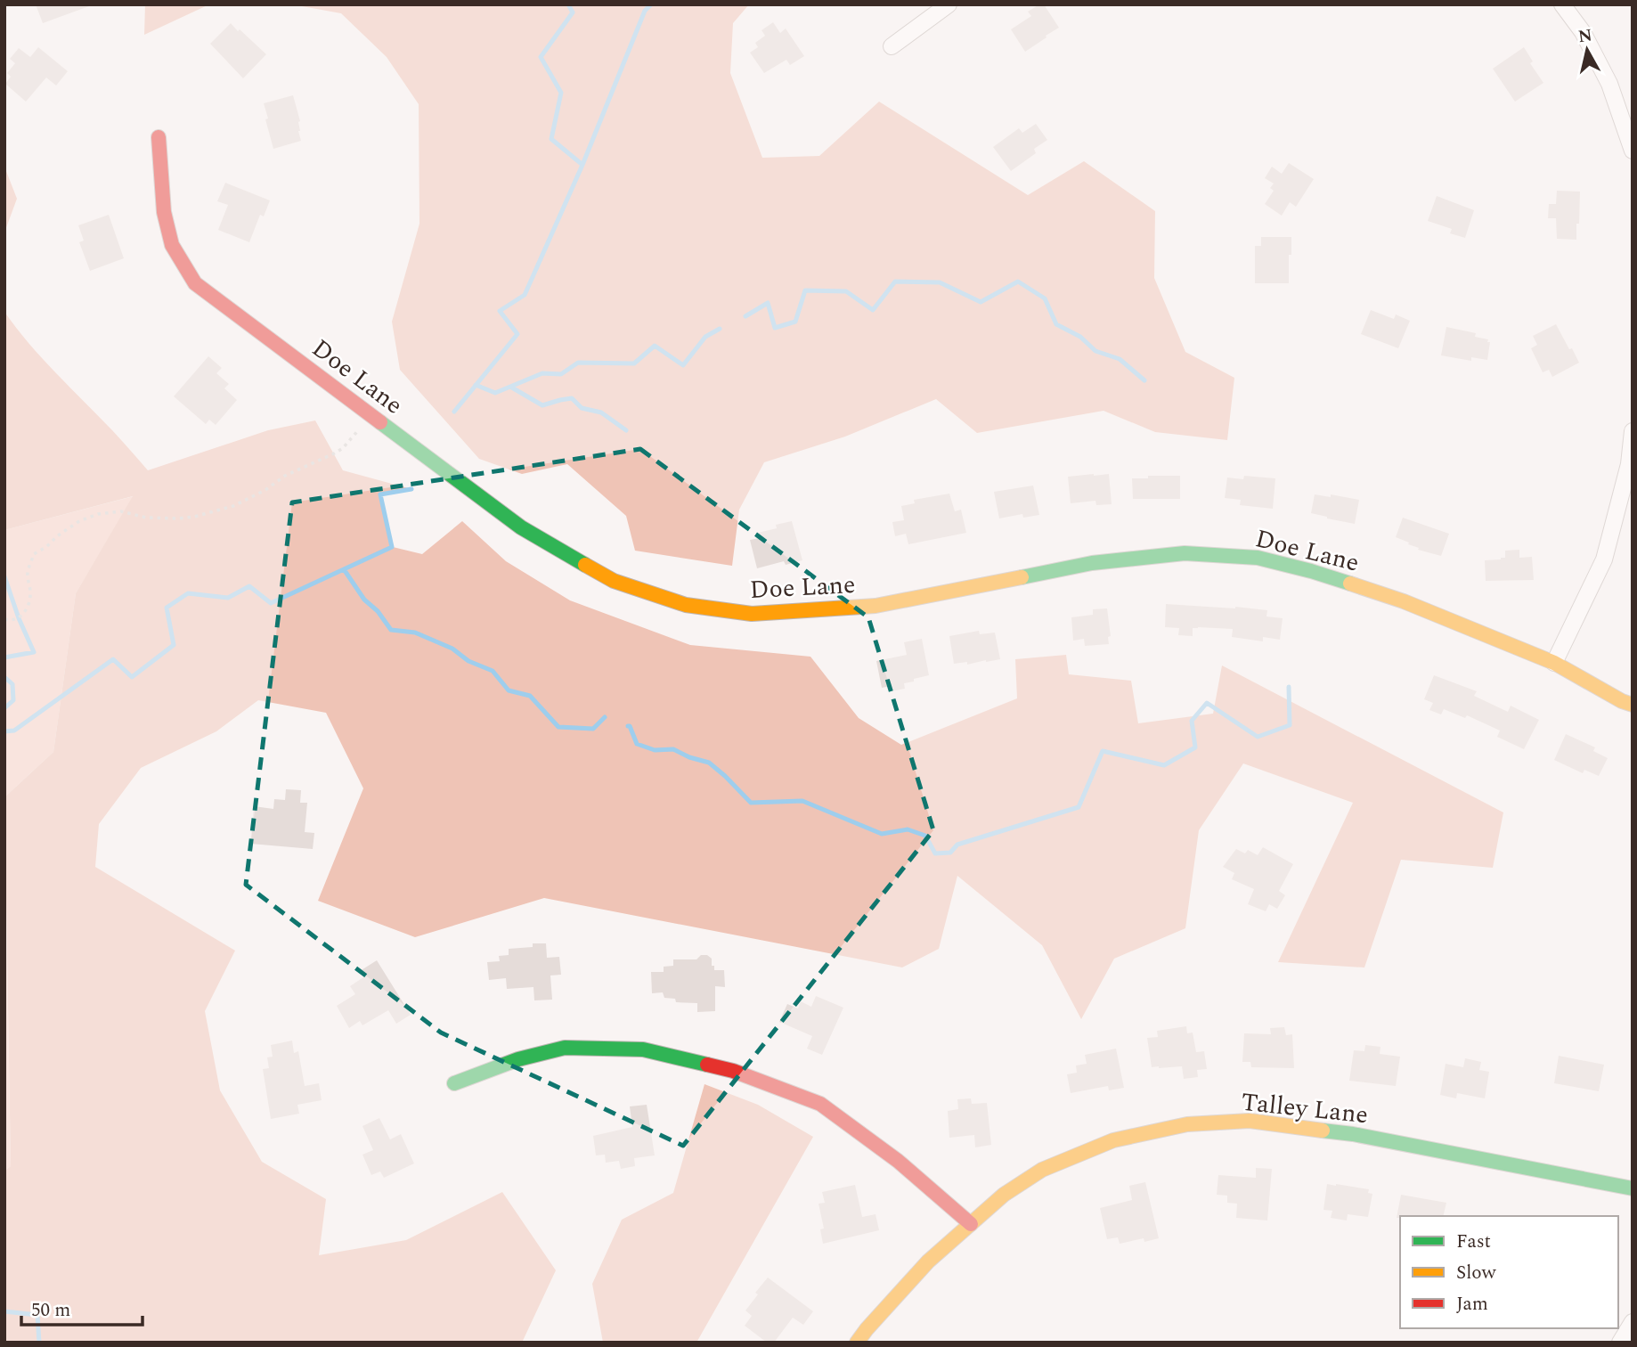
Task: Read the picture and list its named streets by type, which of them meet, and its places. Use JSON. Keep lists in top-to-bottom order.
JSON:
{
  "streets": {
    "street": ["Doe Lane", "Talley Lane"]
  },
  "legend": ["Fast", "Slow", "Jam"],
  "scale_bar": "50 m",
  "north": "top"
}
